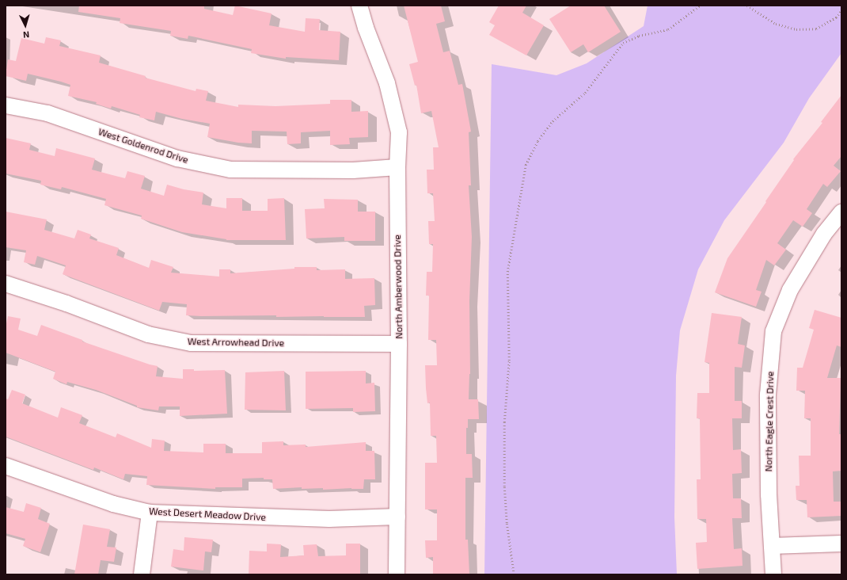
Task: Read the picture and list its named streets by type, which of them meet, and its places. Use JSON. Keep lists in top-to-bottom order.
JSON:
{
  "streets": {
    "street": [
      "West Goldenrod Drive",
      "North Amberwood Drive",
      "West Arrowhead Drive",
      "North Eagle Crest Drive",
      "West Desert Meadow Drive"
    ]
  },
  "crossings": [
    ["West Goldenrod Drive", "North Amberwood Drive"],
    ["North Amberwood Drive", "West Arrowhead Drive"],
    ["North Amberwood Drive", "West Desert Meadow Drive"]
  ],
  "north": "bottom"
}
